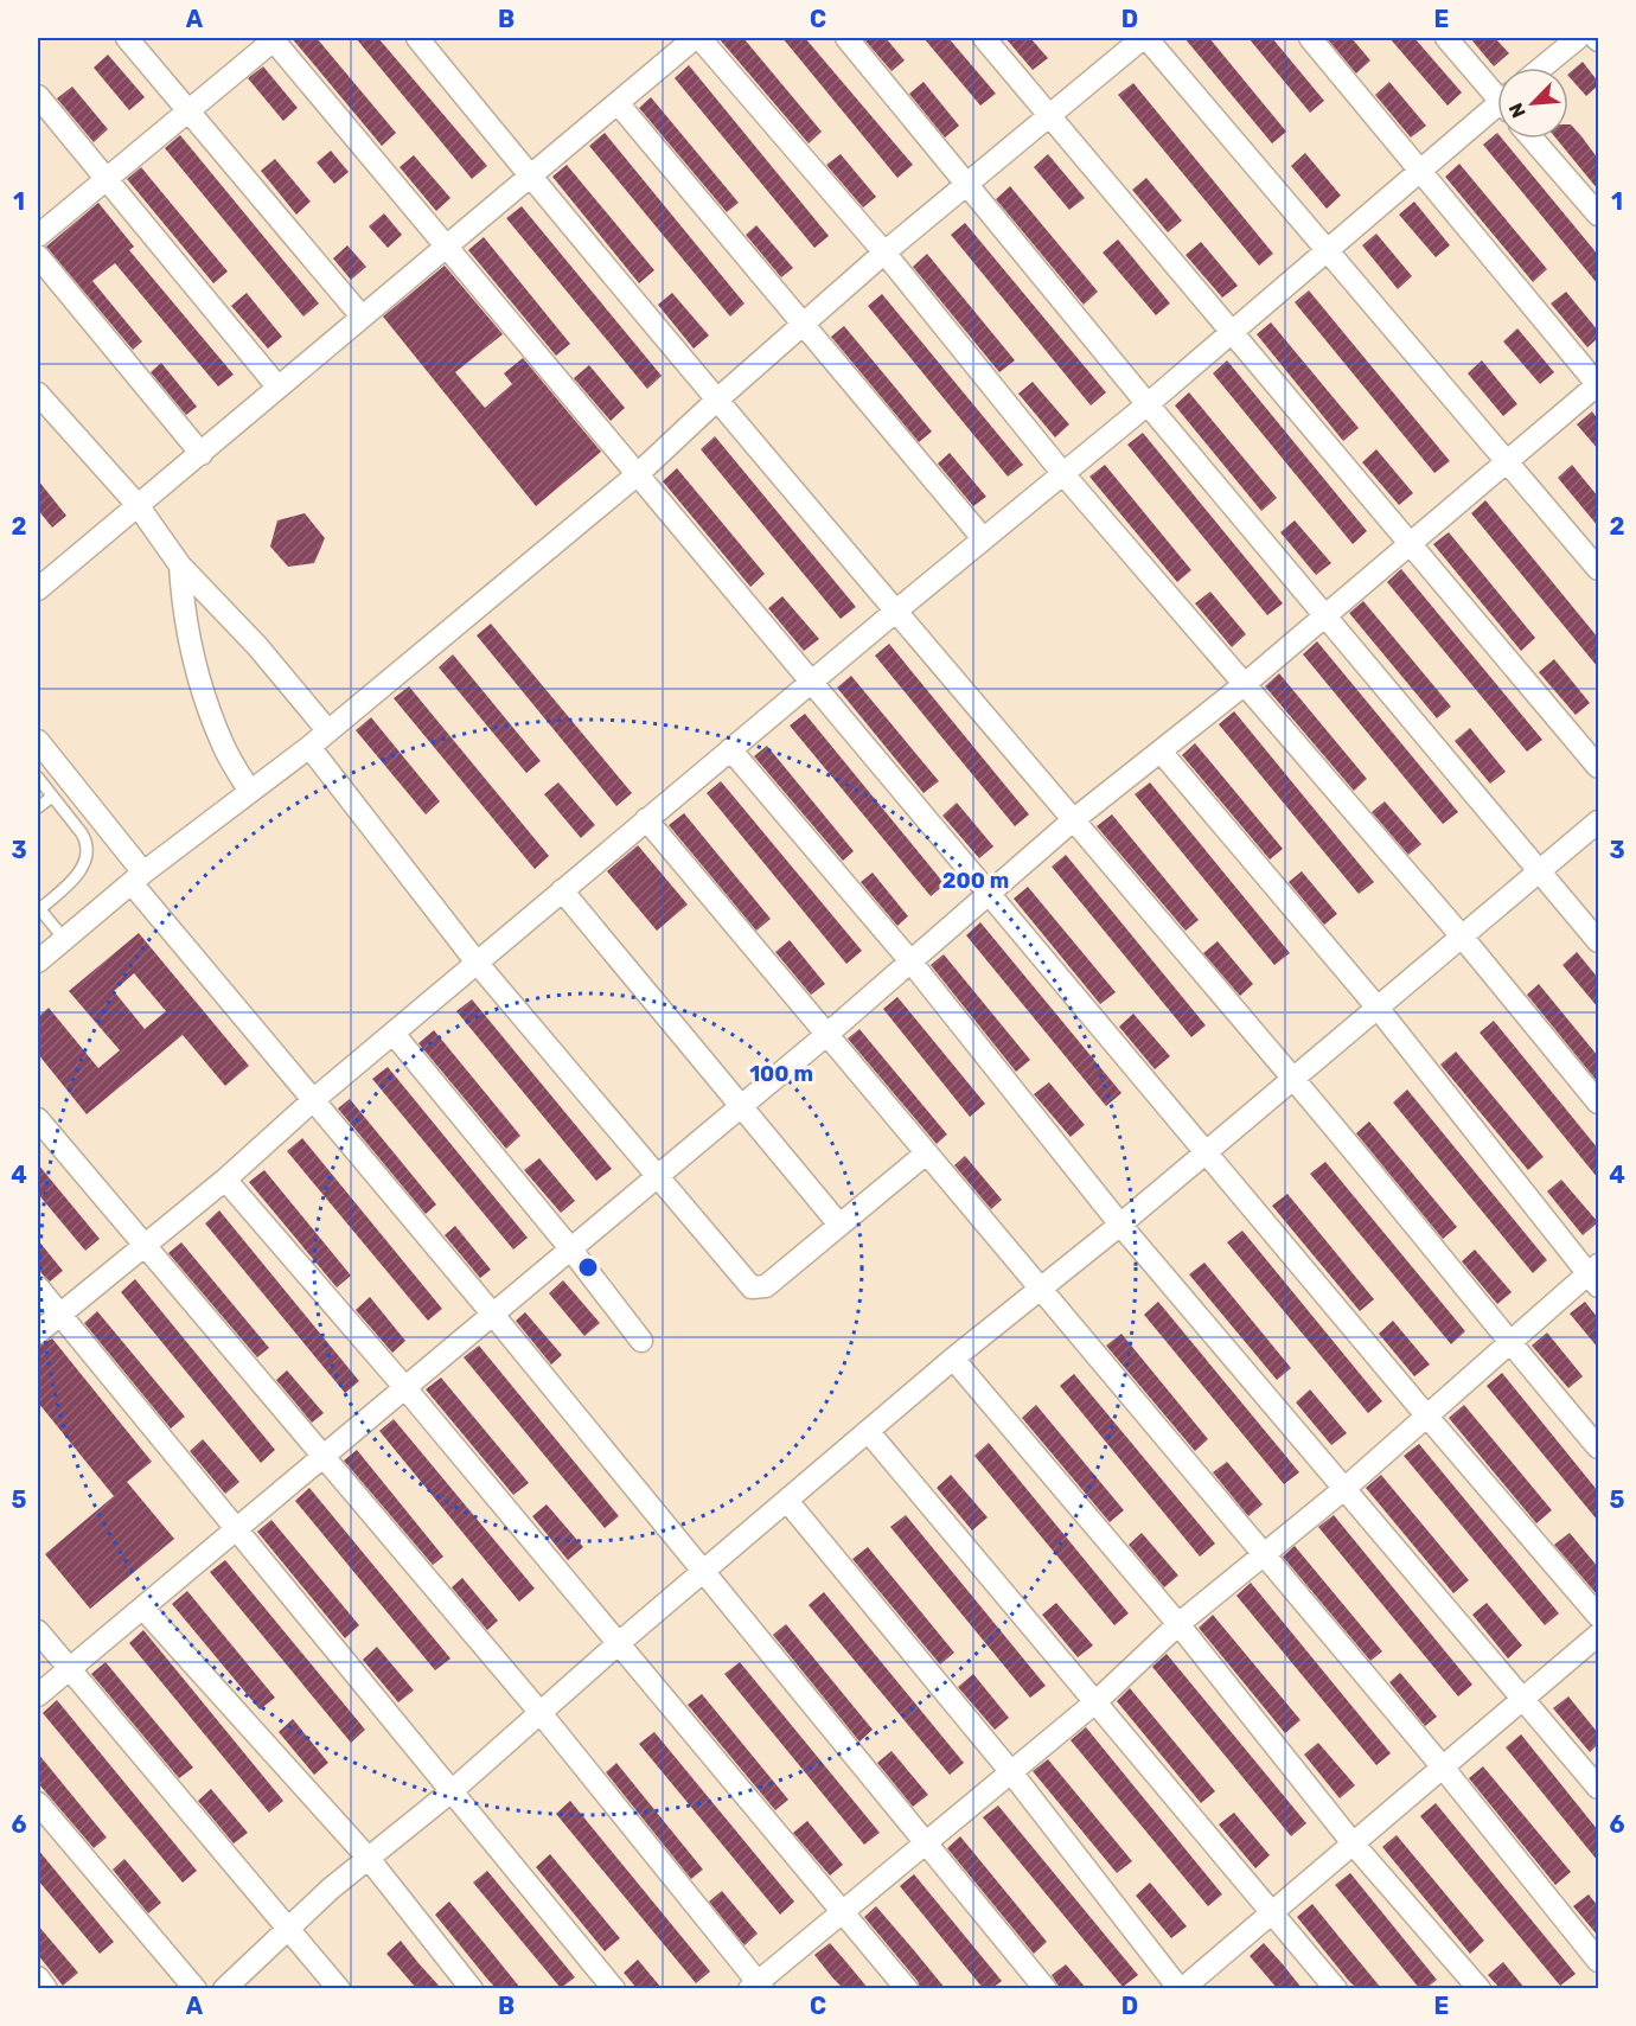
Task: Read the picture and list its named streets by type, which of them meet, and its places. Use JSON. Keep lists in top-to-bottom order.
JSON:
{
  "north": "bottom left",
  "grid": {
    "columns": [
      "A",
      "B",
      "C",
      "D",
      "E"
    ],
    "rows": [
      "1",
      "2",
      "3",
      "4",
      "5",
      "6"
    ]
  },
  "rings": ["200 m", "100 m"]
}
